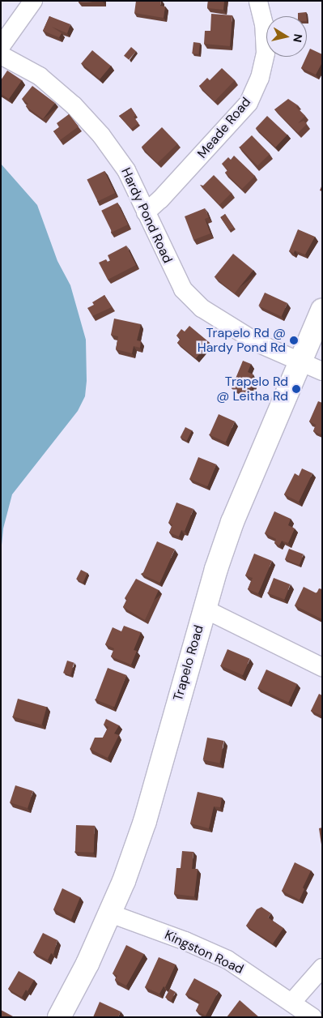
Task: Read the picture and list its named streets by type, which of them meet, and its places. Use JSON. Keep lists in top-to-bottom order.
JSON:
{
  "streets": {
    "main road": ["Trapelo Road"],
    "street": ["Meade Road", "Hardy Pond Road", "Kingston Road"]
  },
  "crossings": [
    ["Meade Road", "Hardy Pond Road"],
    ["Hardy Pond Road", "Trapelo Road"],
    ["Trapelo Road", "Kingston Road"]
  ],
  "places": ["Trapelo Rd @ Hardy Pond Rd", "Trapelo Rd @ Leitha Rd"],
  "north": "right"
}
